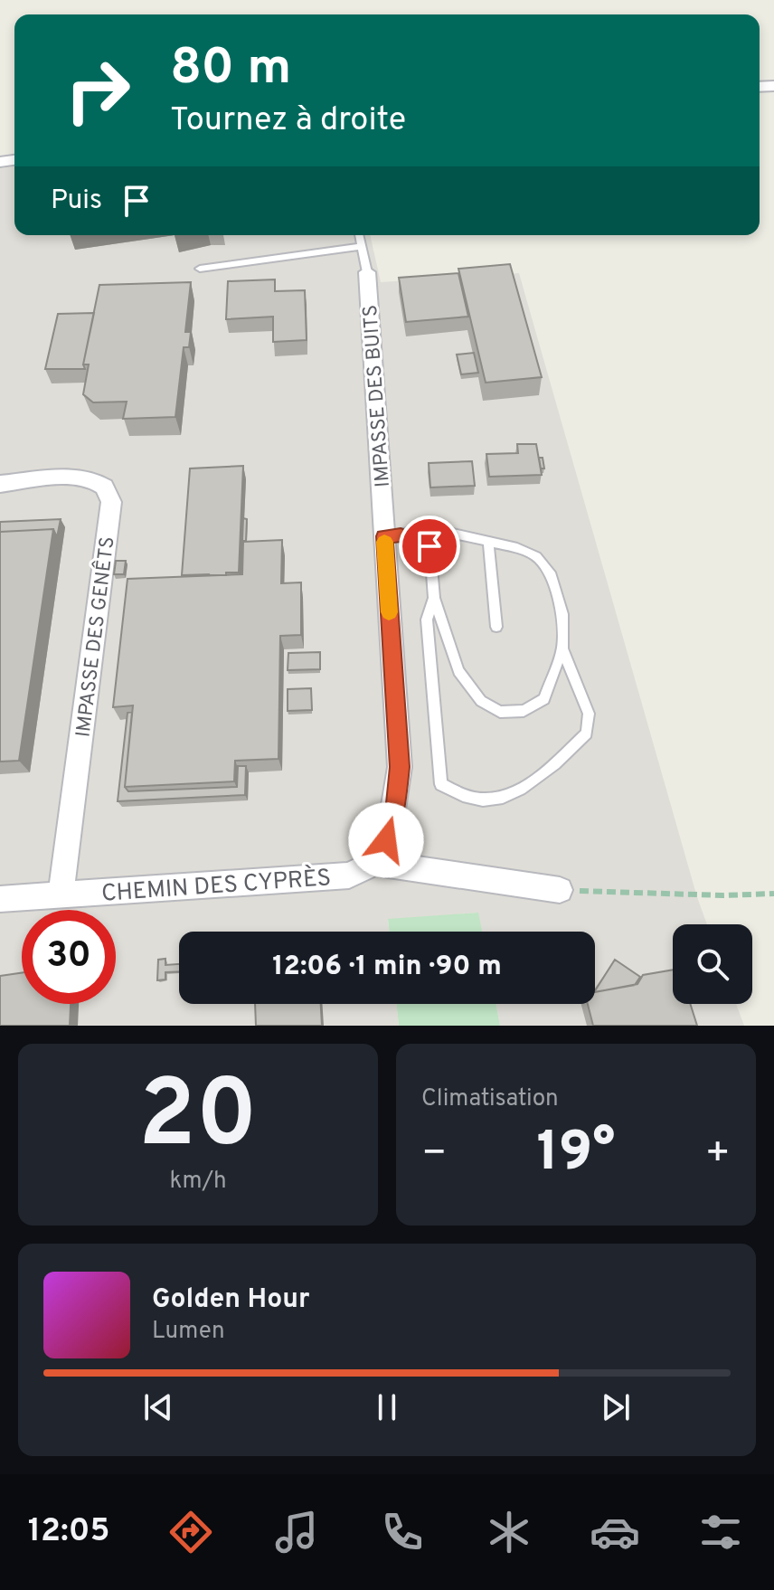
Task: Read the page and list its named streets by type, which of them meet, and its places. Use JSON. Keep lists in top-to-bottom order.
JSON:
{
  "streets": {
    "street": ["IMPASSE DES BUITS", "IMPASSE DES GENÊTS", "CHEMIN DES CYPRÈS"]
  },
  "crossings": [
    ["IMPASSE DES BUITS", "CHEMIN DES CYPRÈS"],
    ["IMPASSE DES GENÊTS", "CHEMIN DES CYPRÈS"]
  ],
  "page": {
    "turn": ["80 m", "Tournez à droite"],
    "then": "Puis",
    "limit": "30",
    "trip": "12:06 · 1 min · 90 m",
    "tile": [
      ["20", "km/h"],
      "Climatisation"
    ],
    "heat": ["−", "19°", "+"],
    "song": ["Golden Hour", "Lumen"],
    "tabs": "12:05"
  }
}
